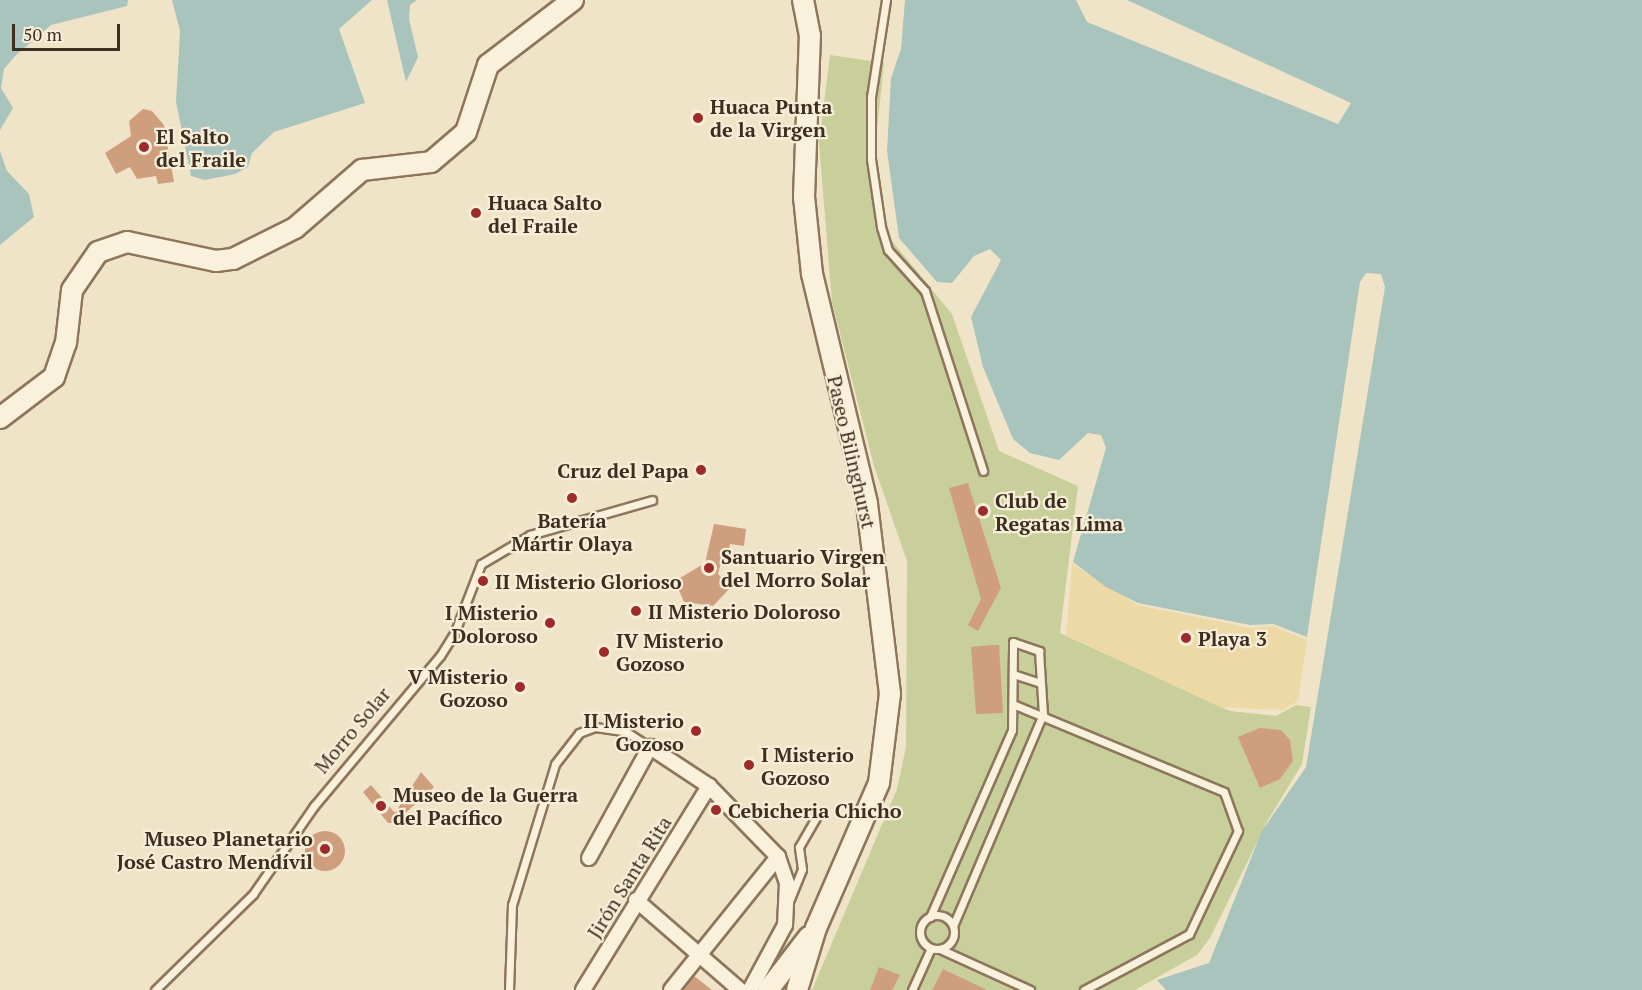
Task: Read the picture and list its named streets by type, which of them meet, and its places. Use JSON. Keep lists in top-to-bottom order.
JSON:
{
  "streets": {
    "main road": ["Paseo Bilinghurst"],
    "street": ["Jirón Santa Rita"],
    "lane": ["Morro Solar"]
  },
  "places": [
    "Huaca Punta de la Virgen",
    "El Salto del Fraile",
    "Huaca Salto del Fraile",
    "Cruz del Papa",
    "Batería Mártir Olaya",
    "Club de Regatas Lima",
    "Santuario Virgen del Morro Solar",
    "II Misterio Glorioso",
    "II Misterio Doloroso",
    "I Misterio Doloroso",
    "Playa 3",
    "IV Misterio Gozoso",
    "V Misterio Gozoso",
    "II Misterio Gozoso",
    "I Misterio Gozoso",
    "Museo de la Guerra del Pacífico",
    "Cebicheria Chicho",
    "Museo Planetario José Castro Mendívil"
  ],
  "scale_bar": "50 m"
}
